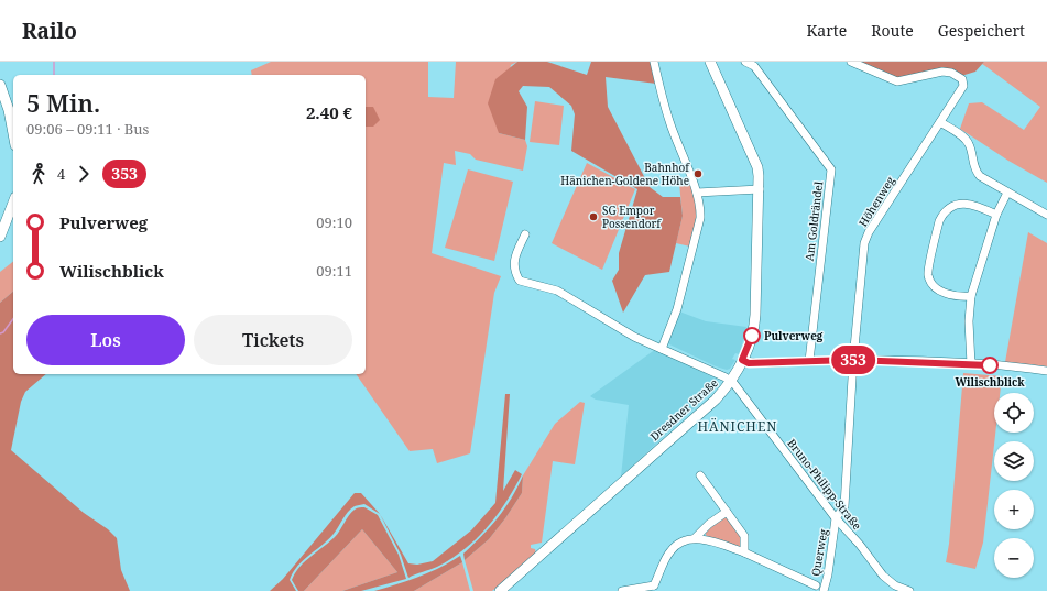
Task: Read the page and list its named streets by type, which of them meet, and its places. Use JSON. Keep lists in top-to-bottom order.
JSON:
{
  "streets": {
    "main road": ["Dresdner Straße"],
    "street": [
      "Höhenweg",
      "Am Goldrändel",
      "Bruno-Philipp-Straße",
      "Querweg"
    ]
  },
  "crossings": [
    ["Höhenweg", "Bruno-Philipp-Straße"],
    ["Höhenweg", "Querweg"],
    ["Dresdner Straße", "Bruno-Philipp-Straße"],
    ["Bruno-Philipp-Straße", "Querweg"]
  ],
  "districts": ["HÄNICHEN"],
  "places": [
    "Bahnhof Hänichen-Goldene Höhe",
    "SG Empor Possendorf",
    "Pulverweg",
    "Wilischblick"
  ],
  "lines": ["bus line 353"],
  "page": {
    "header": "Railo",
    "nav": ["Karte", "Route", "Gespeichert"],
    "on_map": "353",
    "heading": ["5 Min.", "09:06 – 09:11 · Bus", "2.40 €"],
    "legs": ["4", "353"],
    "list": [
      {
        "name": "Pulverweg",
        "value": "09:10"
      },
      {
        "name": "Wilischblick",
        "value": "09:11"
      }
    ],
    "buttons": ["Los", "Tickets"],
    "map_buttons": ["+", "−"]
  }
}
